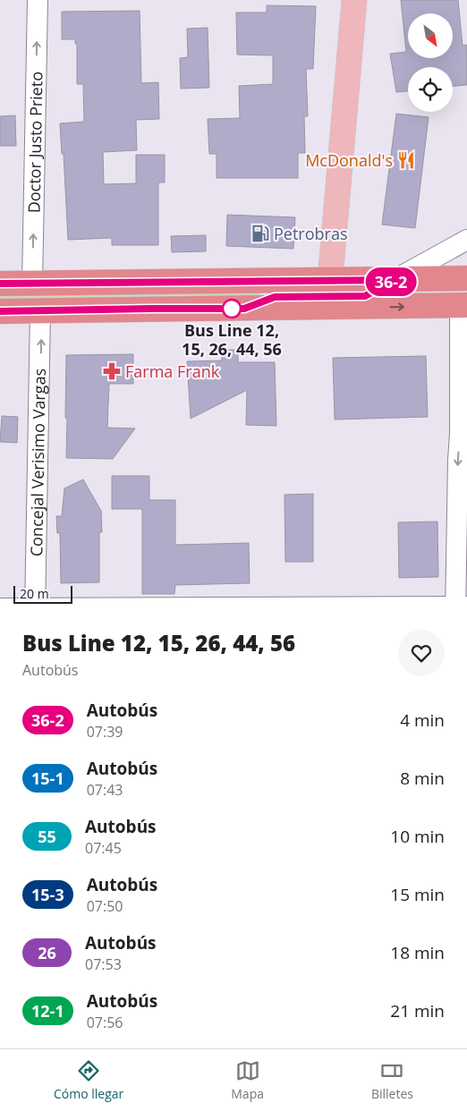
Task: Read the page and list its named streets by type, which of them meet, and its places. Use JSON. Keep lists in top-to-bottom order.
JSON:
{
  "streets": {
    "street": ["Doctor Justo Prieto", "Concejal Verisimo Vargas"]
  },
  "one_way": ["Doctor Justo Prieto", "Concejal Verisimo Vargas"],
  "places": {
    "restaurant": ["McDonald's"],
    "fuel station": ["Petrobras"],
    "other": ["Bus Line 12, 15, 26, 44, 56"],
    "pharmacy": ["Farma Frank"]
  },
  "lines": ["bus line 36-2"],
  "scale_bar": "20 m",
  "north": "bottom right",
  "page": {
    "on_map": "36-2",
    "scale": "20 m",
    "heading": ["Bus Line 12, 15, 26, 44, 56", "Autobús"],
    "list": [
      {
        "mark": "36-2",
        "name": "Autobús",
        "note": "07:39",
        "value": "4 min"
      },
      {
        "mark": "15-1",
        "name": "Autobús",
        "note": "07:43",
        "value": "8 min"
      },
      {
        "mark": "55",
        "name": "Autobús",
        "note": "07:45",
        "value": "10 min"
      },
      {
        "mark": "15-3",
        "name": "Autobús",
        "note": "07:50",
        "value": "15 min"
      },
      {
        "mark": "26",
        "name": "Autobús",
        "note": "07:53",
        "value": "18 min"
      },
      {
        "mark": "12-1",
        "name": "Autobús",
        "note": "07:56",
        "value": "21 min"
      }
    ],
    "tabs": ["Cómo llegar", "Mapa", "Billetes"]
  }
}
